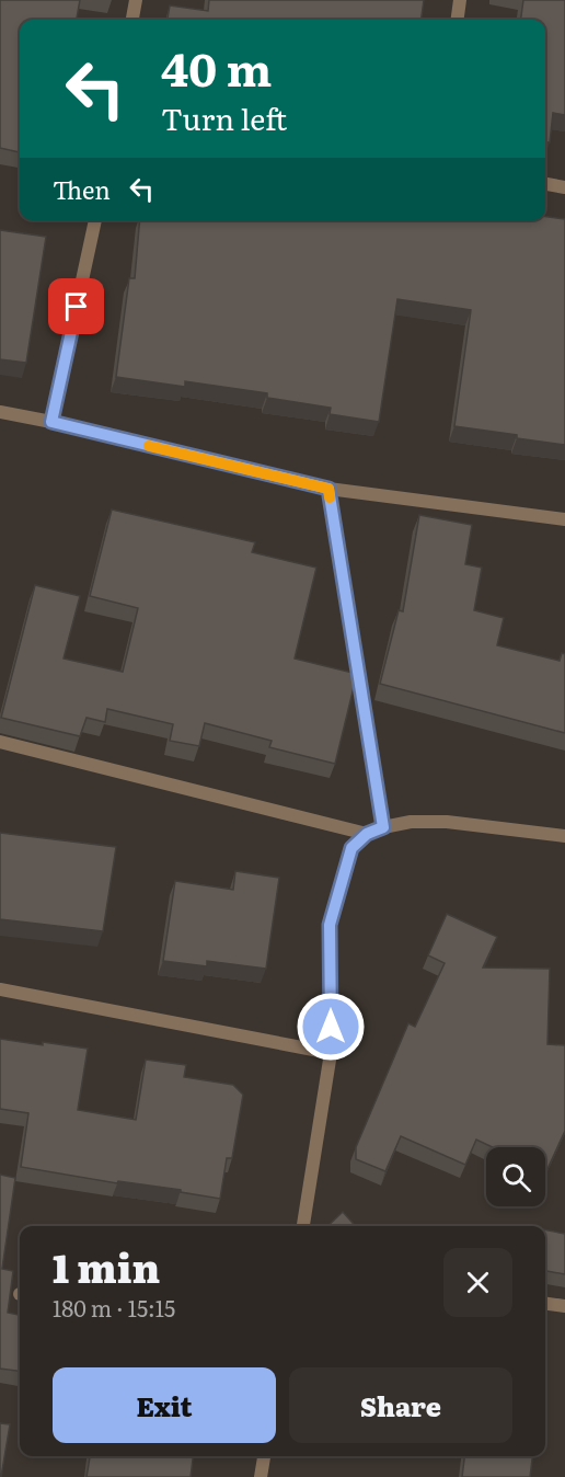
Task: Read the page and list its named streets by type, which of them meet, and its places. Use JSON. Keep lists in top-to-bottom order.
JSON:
{
  "page": {
    "turn": ["40 m", "Turn left"],
    "then": "Then",
    "heading": ["1 min", "180 m · 15:15"],
    "buttons": ["Exit", "Share"]
  }
}
